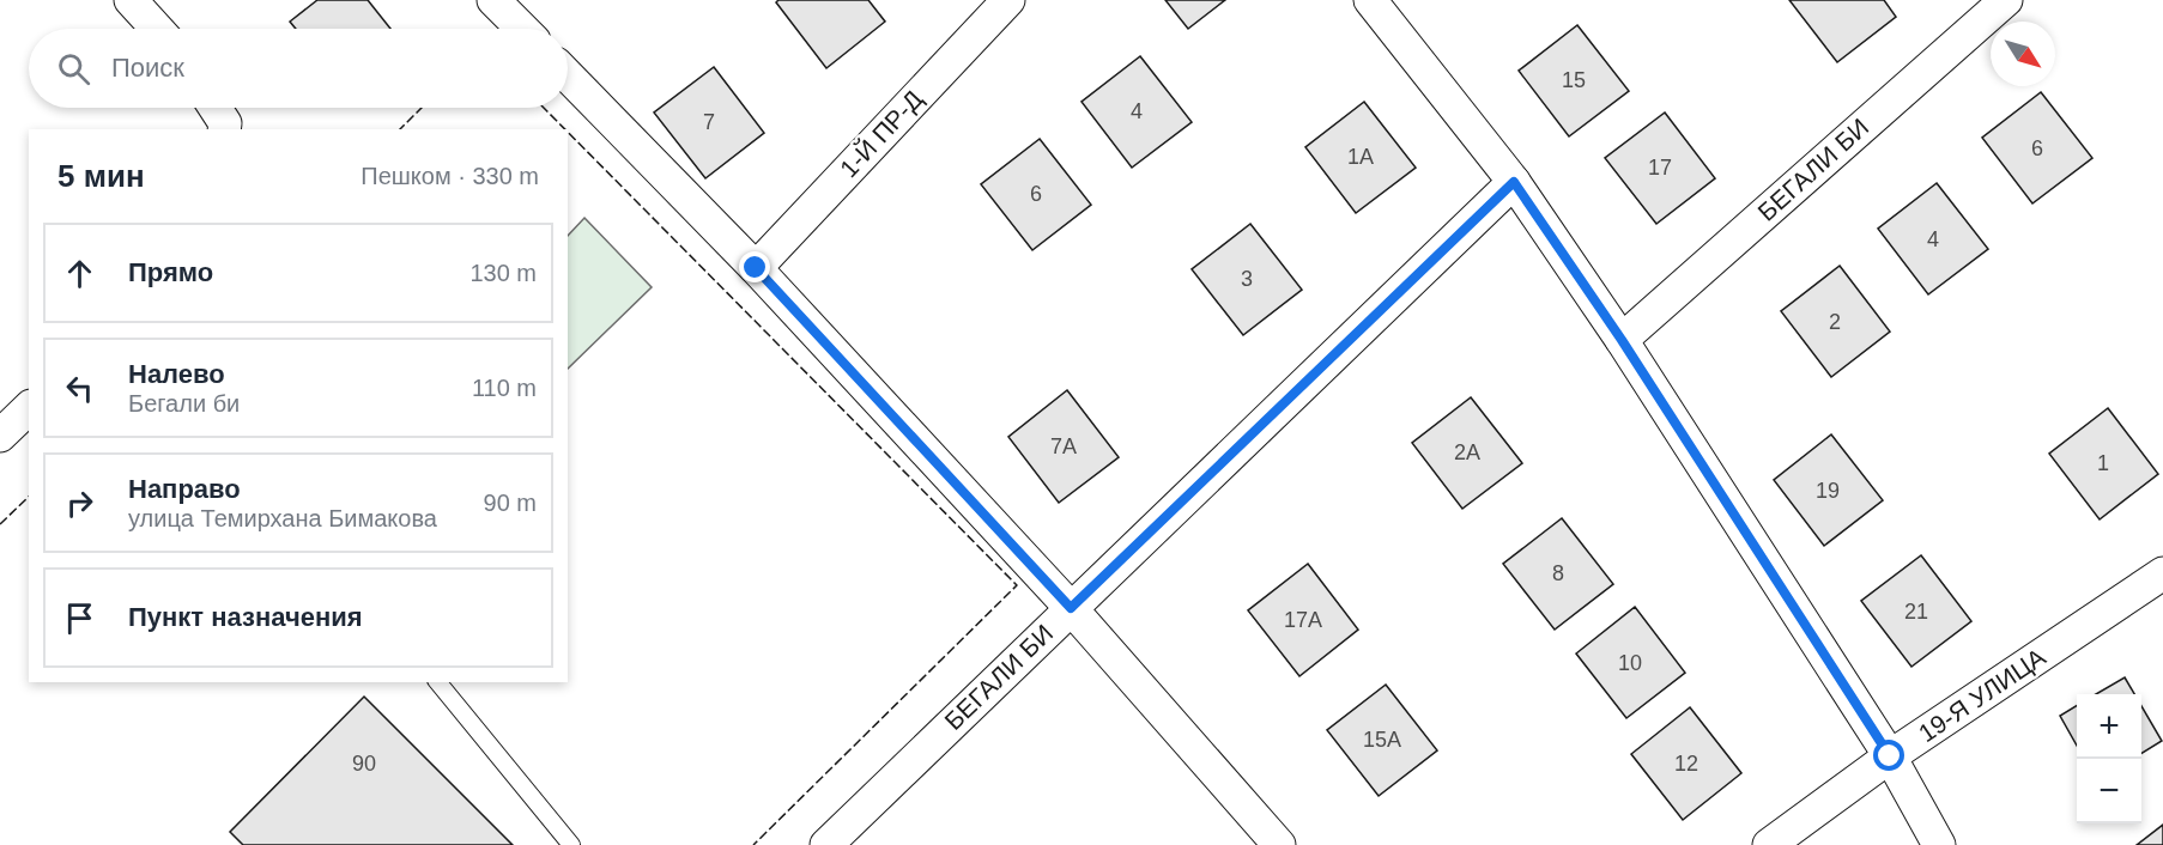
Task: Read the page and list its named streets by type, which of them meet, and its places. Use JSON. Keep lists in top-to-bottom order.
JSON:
{
  "streets": {
    "street": ["1-Й ПР-Д", "БЕГАЛИ БИ", "19-Я УЛИЦА"]
  },
  "house_numbers": [
    "15",
    "4",
    "7",
    "6",
    "1А",
    "17",
    "6",
    "4",
    "3",
    "2",
    "7А",
    "2А",
    "1",
    "19",
    "8",
    "21",
    "17А",
    "10",
    "15А",
    "90",
    "12"
  ],
  "north": "bottom right",
  "page": {
    "search": "Поиск",
    "heading": ["5 мин", "Пешком · 330 m"],
    "list": [
      ["Прямо", "130 m"],
      ["Налево", "Бегали би", "110 m"],
      ["Направо", "улица Темирхана Бимакова", "90 m"],
      "Пункт назначения"
    ],
    "map_buttons": ["+", "−"]
  }
}
